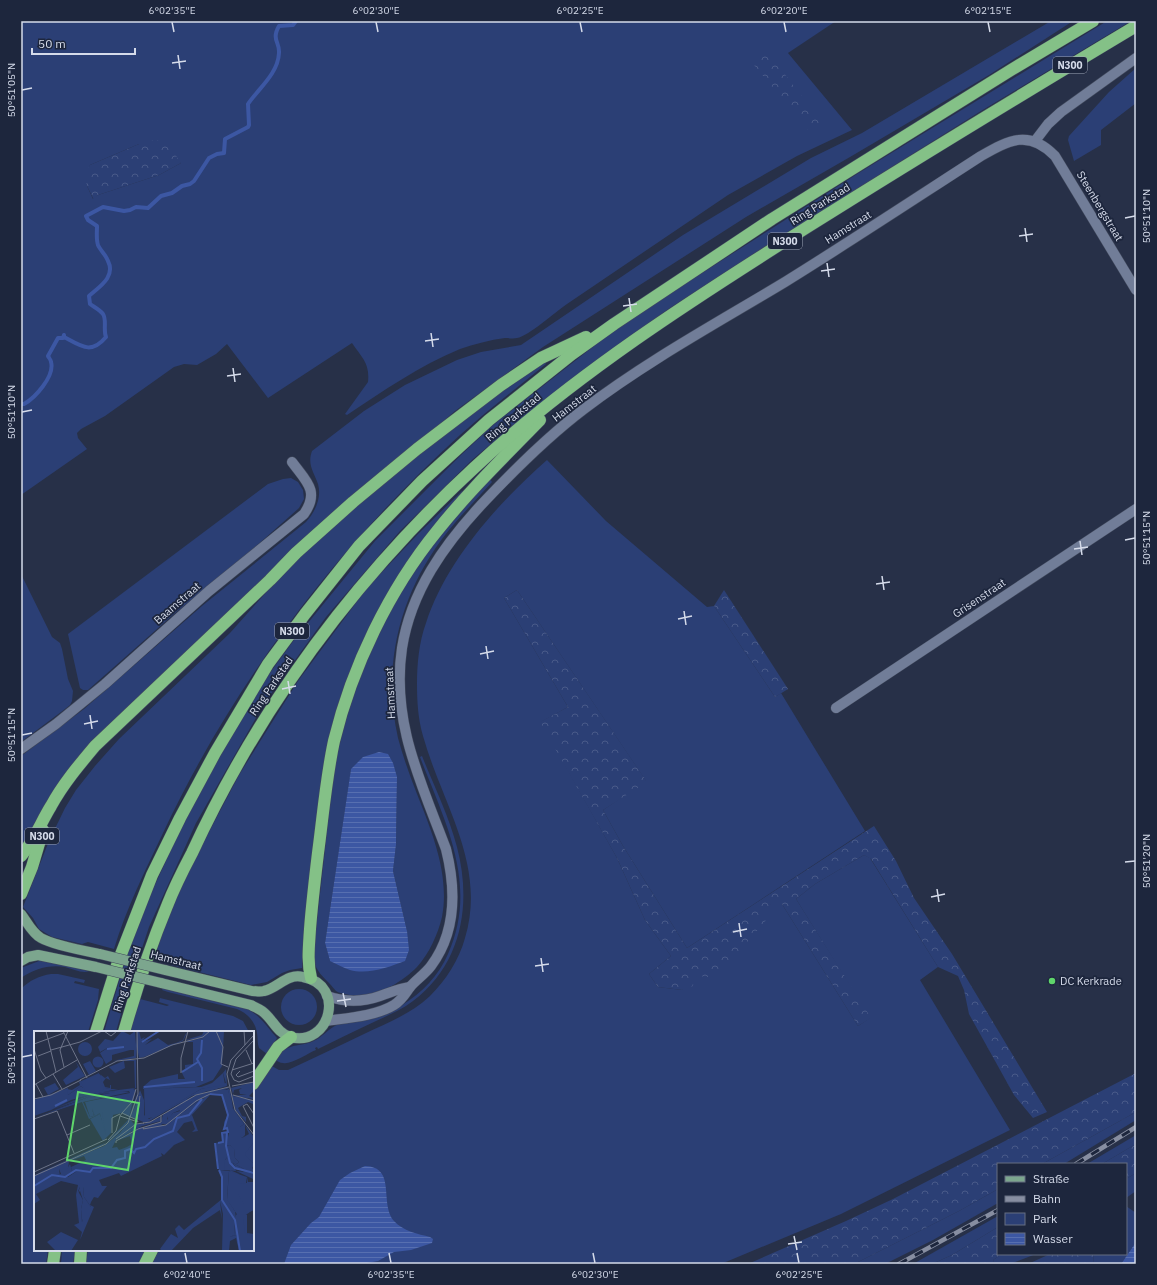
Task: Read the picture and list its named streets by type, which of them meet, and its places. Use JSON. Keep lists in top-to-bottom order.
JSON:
{
  "streets": {
    "highway": ["N300", "Ring Parkstad"],
    "main road": ["Hamstraat"],
    "street": ["Steenbergstraat", "Grisenstraat", "Baamstraat"]
  },
  "crossings": [
    ["N300", "Ring Parkstad"],
    ["N300", "Hamstraat"],
    ["Steenbergstraat", "Hamstraat"]
  ],
  "places": ["DC Kerkrade"],
  "legend": [
    "Straße",
    "Bahn",
    "Park",
    "Wasser"
  ],
  "scale_bar": "50 m",
  "coordinates": [
    "6°02'35\"E",
    "6°02'30\"E",
    "6°02'25\"E",
    "6°02'20\"E",
    "6°02'15\"E",
    "50°51'05\"N",
    "50°51'10\"N",
    "50°51'15\"N",
    "50°51'20\"N",
    "6°02'40\"E"
  ]
}
